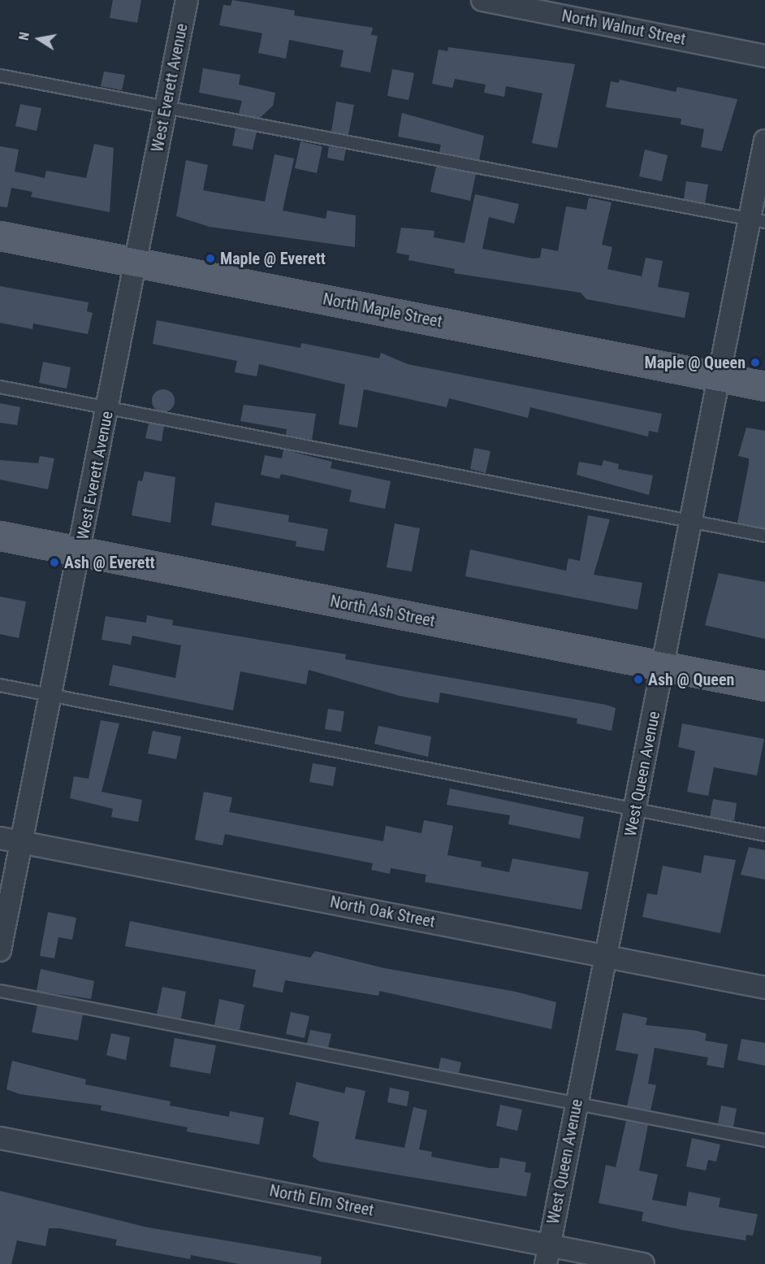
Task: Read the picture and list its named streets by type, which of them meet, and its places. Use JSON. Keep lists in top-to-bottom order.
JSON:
{
  "streets": {
    "main road": ["North Maple Street", "North Ash Street"],
    "street": [
      "North Walnut Street",
      "West Everett Avenue",
      "West Queen Avenue",
      "North Oak Street",
      "North Elm Street"
    ]
  },
  "crossings": [
    ["West Everett Avenue", "North Maple Street"],
    ["West Everett Avenue", "North Ash Street"],
    ["West Everett Avenue", "North Oak Street"],
    ["North Maple Street", "West Queen Avenue"],
    ["North Ash Street", "West Queen Avenue"],
    ["West Queen Avenue", "North Oak Street"],
    ["West Queen Avenue", "North Elm Street"]
  ],
  "places": [
    "Maple @ Everett",
    "Maple @ Queen",
    "Ash @ Everett",
    "Ash @ Queen"
  ],
  "north": "left"
}
